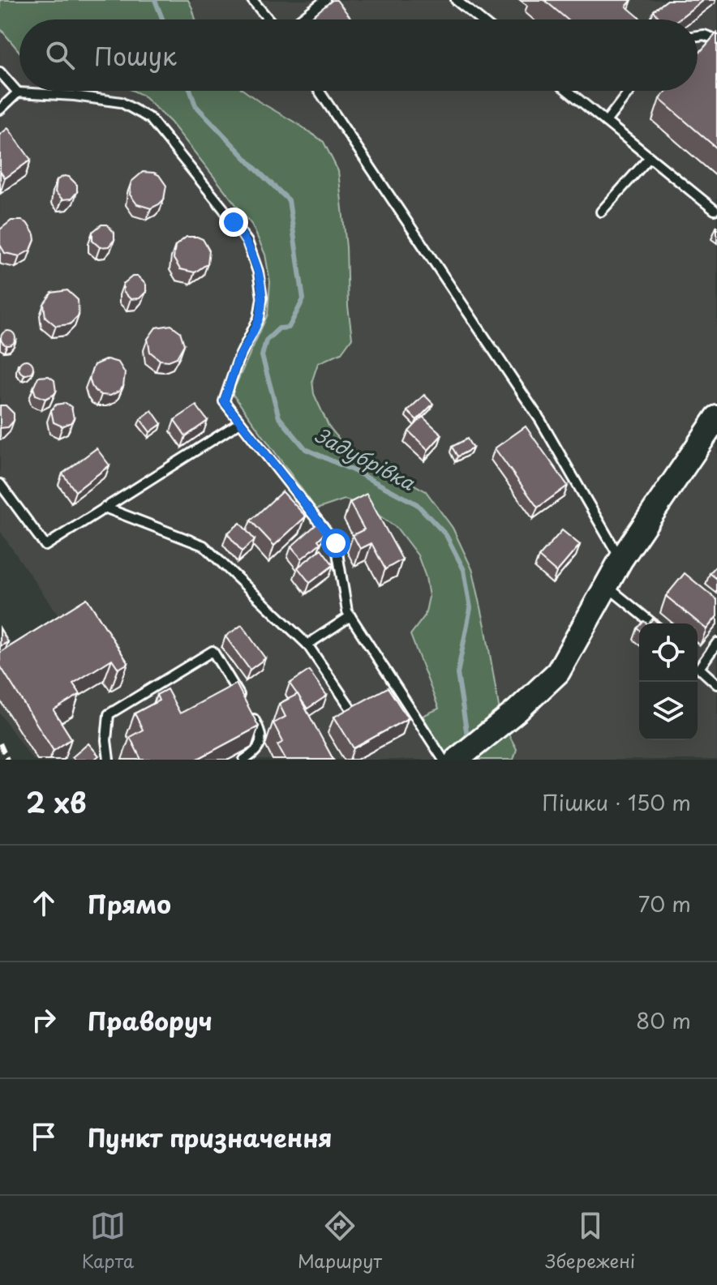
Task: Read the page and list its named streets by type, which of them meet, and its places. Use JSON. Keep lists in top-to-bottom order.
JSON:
{
  "water": ["Задубрівка"],
  "page": {
    "search": "Пошук",
    "heading": ["2 хв", "Пішки · 150 m"],
    "list": [
      ["Прямо", "70 m"],
      ["Праворуч", "80 m"],
      "Пункт призначення"
    ],
    "nav": ["Карта", "Маршрут", "Збережені"]
  }
}
